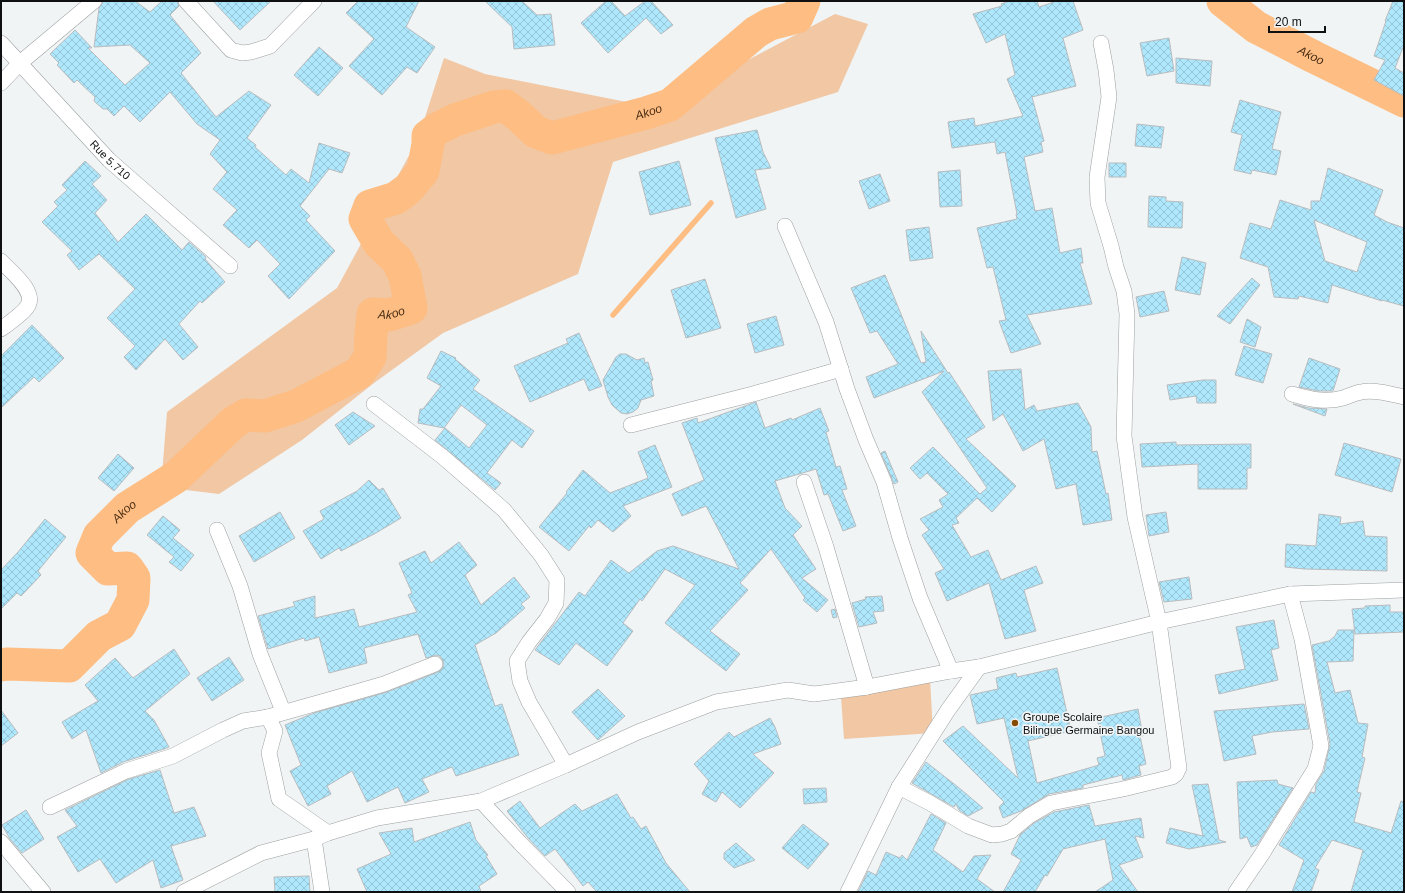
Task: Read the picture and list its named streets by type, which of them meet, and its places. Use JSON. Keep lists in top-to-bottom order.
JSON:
{
  "streets": {
    "street": ["Rue 5.710"]
  },
  "water": ["Akoo"],
  "places": ["Groupe Scolaire Bilingue Germaine Bangou"],
  "scale_bar": "20 m"
}
